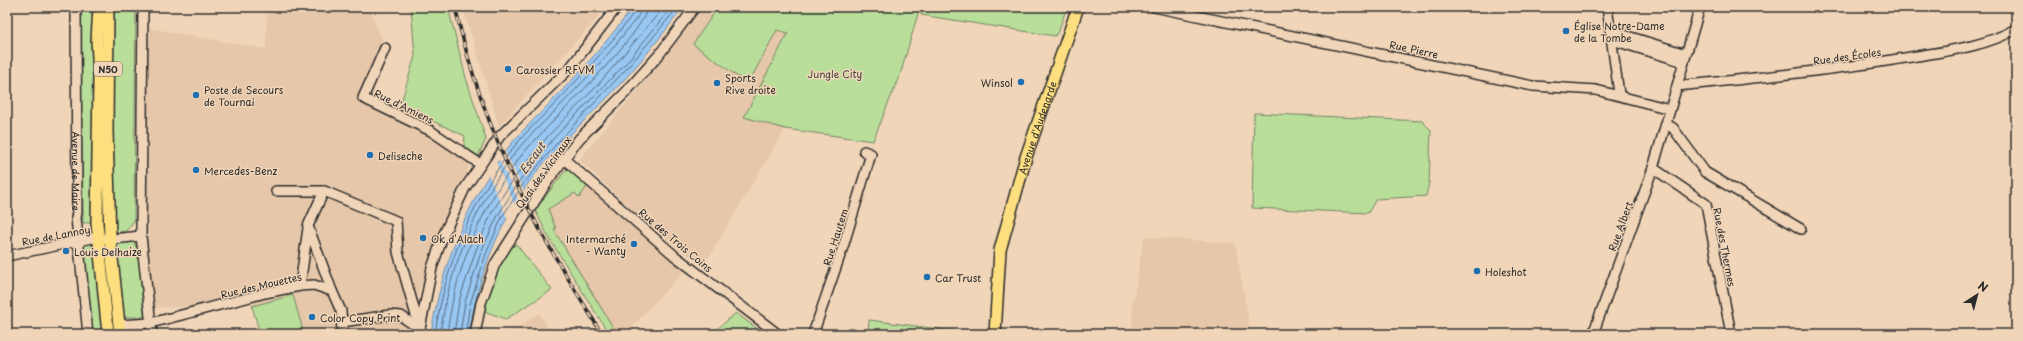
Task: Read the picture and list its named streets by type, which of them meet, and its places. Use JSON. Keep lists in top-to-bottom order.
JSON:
{
  "streets": {
    "main road": ["N50", "Avenue d'Audenarde", "Avenue de Maire"],
    "street": [
      "Rue Pierre",
      "Rue des Écoles",
      "Rue d'Amiens",
      "Quai des Vicinaux",
      "Rue Albert",
      "Rue de Lannoy",
      "Rue Hautem",
      "Rue des Trois Coins",
      "Rue des Thermes",
      "Rue des Mouettes"
    ]
  },
  "crossings": [
    ["Rue Pierre", "Rue Albert"],
    ["Rue des Écoles", "Rue Albert"],
    ["N50", "Rue de Lannoy"],
    ["Avenue de Maire", "Rue de Lannoy"],
    ["Quai des Vicinaux", "Rue des Trois Coins"],
    ["Rue Albert", "Rue des Thermes"]
  ],
  "water": ["Escaut"],
  "parks": ["Jungle City"],
  "places": [
    "Église Notre-Dame de la Tombe",
    "Carossier RFVM",
    "Winsol",
    "Sports Rive droite",
    "Poste de Secours de Tournai",
    "Deliseche",
    "Mercedes-Benz",
    "Ok d'Alach",
    "Intermarché - Wanty",
    "Louis Delhaize",
    "Holeshot",
    "Car Trust",
    "Color Copy Print"
  ],
  "north": "top right"
}
